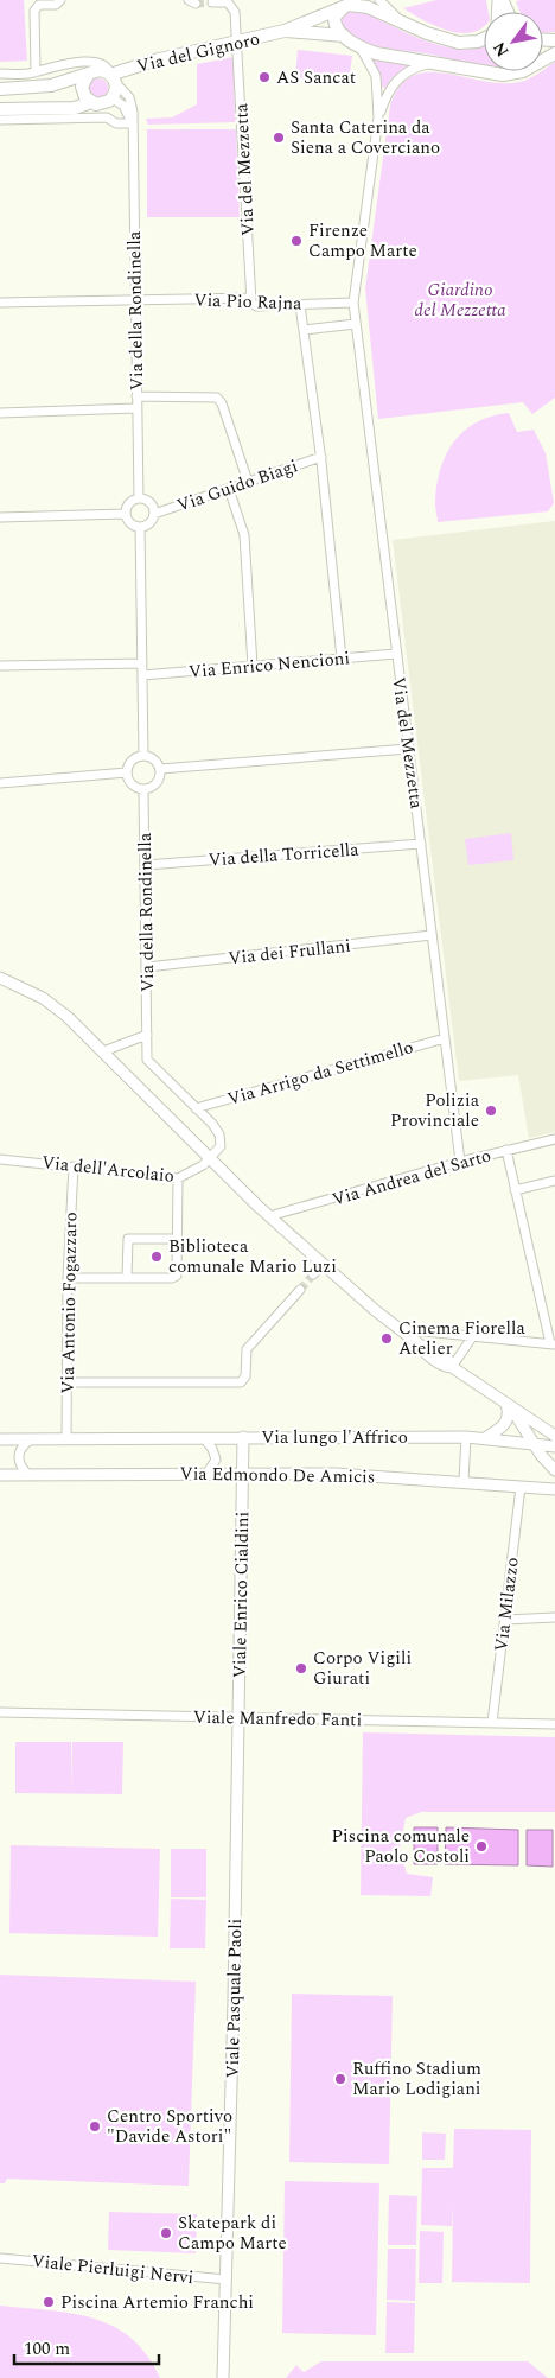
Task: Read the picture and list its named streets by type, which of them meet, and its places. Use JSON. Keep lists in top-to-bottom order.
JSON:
{
  "streets": {
    "main road": ["Via del Gignoro"],
    "street": [
      "Via del Mezzetta",
      "Via Pio Rajna",
      "Via della Rondinella",
      "Via Guido Biagi",
      "Via Enrico Nencioni",
      "Via della Torricella",
      "Via dei Frullani",
      "Via Arrigo da Settimello",
      "Via dell'Arcolaio",
      "Via Andrea del Sarto",
      "Via Antonio Fogazzaro",
      "Via lungo l'Affrico",
      "Via Edmondo De Amicis",
      "Viale Enrico Cialdini",
      "Via Milazzo",
      "Viale Manfredo Fanti",
      "Viale Pasquale Paoli",
      "Viale Pierluigi Nervi"
    ]
  },
  "crossings": [
    ["Via del Gignoro", "Via del Mezzetta"],
    ["Via del Gignoro", "Via della Rondinella"],
    ["Via del Mezzetta", "Via Pio Rajna"],
    ["Via del Mezzetta", "Via Enrico Nencioni"],
    ["Via del Mezzetta", "Via della Torricella"],
    ["Via del Mezzetta", "Via dei Frullani"],
    ["Via del Mezzetta", "Via Arrigo da Settimello"],
    ["Via del Mezzetta", "Via Andrea del Sarto"],
    ["Via Pio Rajna", "Via della Rondinella"],
    ["Via della Rondinella", "Via Guido Biagi"],
    ["Via della Rondinella", "Via della Torricella"],
    ["Via della Rondinella", "Via dei Frullani"],
    ["Via della Rondinella", "Via Arrigo da Settimello"],
    ["Via dell'Arcolaio", "Via Antonio Fogazzaro"],
    ["Via Antonio Fogazzaro", "Via lungo l'Affrico"],
    ["Via lungo l'Affrico", "Viale Enrico Cialdini"],
    ["Via Edmondo De Amicis", "Viale Enrico Cialdini"],
    ["Via Edmondo De Amicis", "Via Milazzo"],
    ["Viale Enrico Cialdini", "Viale Manfredo Fanti"],
    ["Viale Enrico Cialdini", "Viale Pasquale Paoli"],
    ["Via Milazzo", "Viale Manfredo Fanti"],
    ["Viale Manfredo Fanti", "Viale Pasquale Paoli"],
    ["Viale Pasquale Paoli", "Viale Pierluigi Nervi"]
  ],
  "parks": ["Giardino del Mezzetta"],
  "places": [
    "AS Sancat",
    "Santa Caterina da Siena a Coverciano",
    "Firenze Campo Marte",
    "Polizia Provinciale",
    "Biblioteca comunale Mario Luzi",
    "Cinema Fiorella Atelier",
    "Corpo Vigili Giurati",
    "Piscina comunale Paolo Costoli",
    "Ruffino Stadium Mario Lodigiani",
    "Centro Sportivo \"Davide Astori\"",
    "Skatepark di Campo Marte",
    "Piscina Artemio Franchi"
  ],
  "scale_bar": "100 m",
  "north": "bottom left"
}
